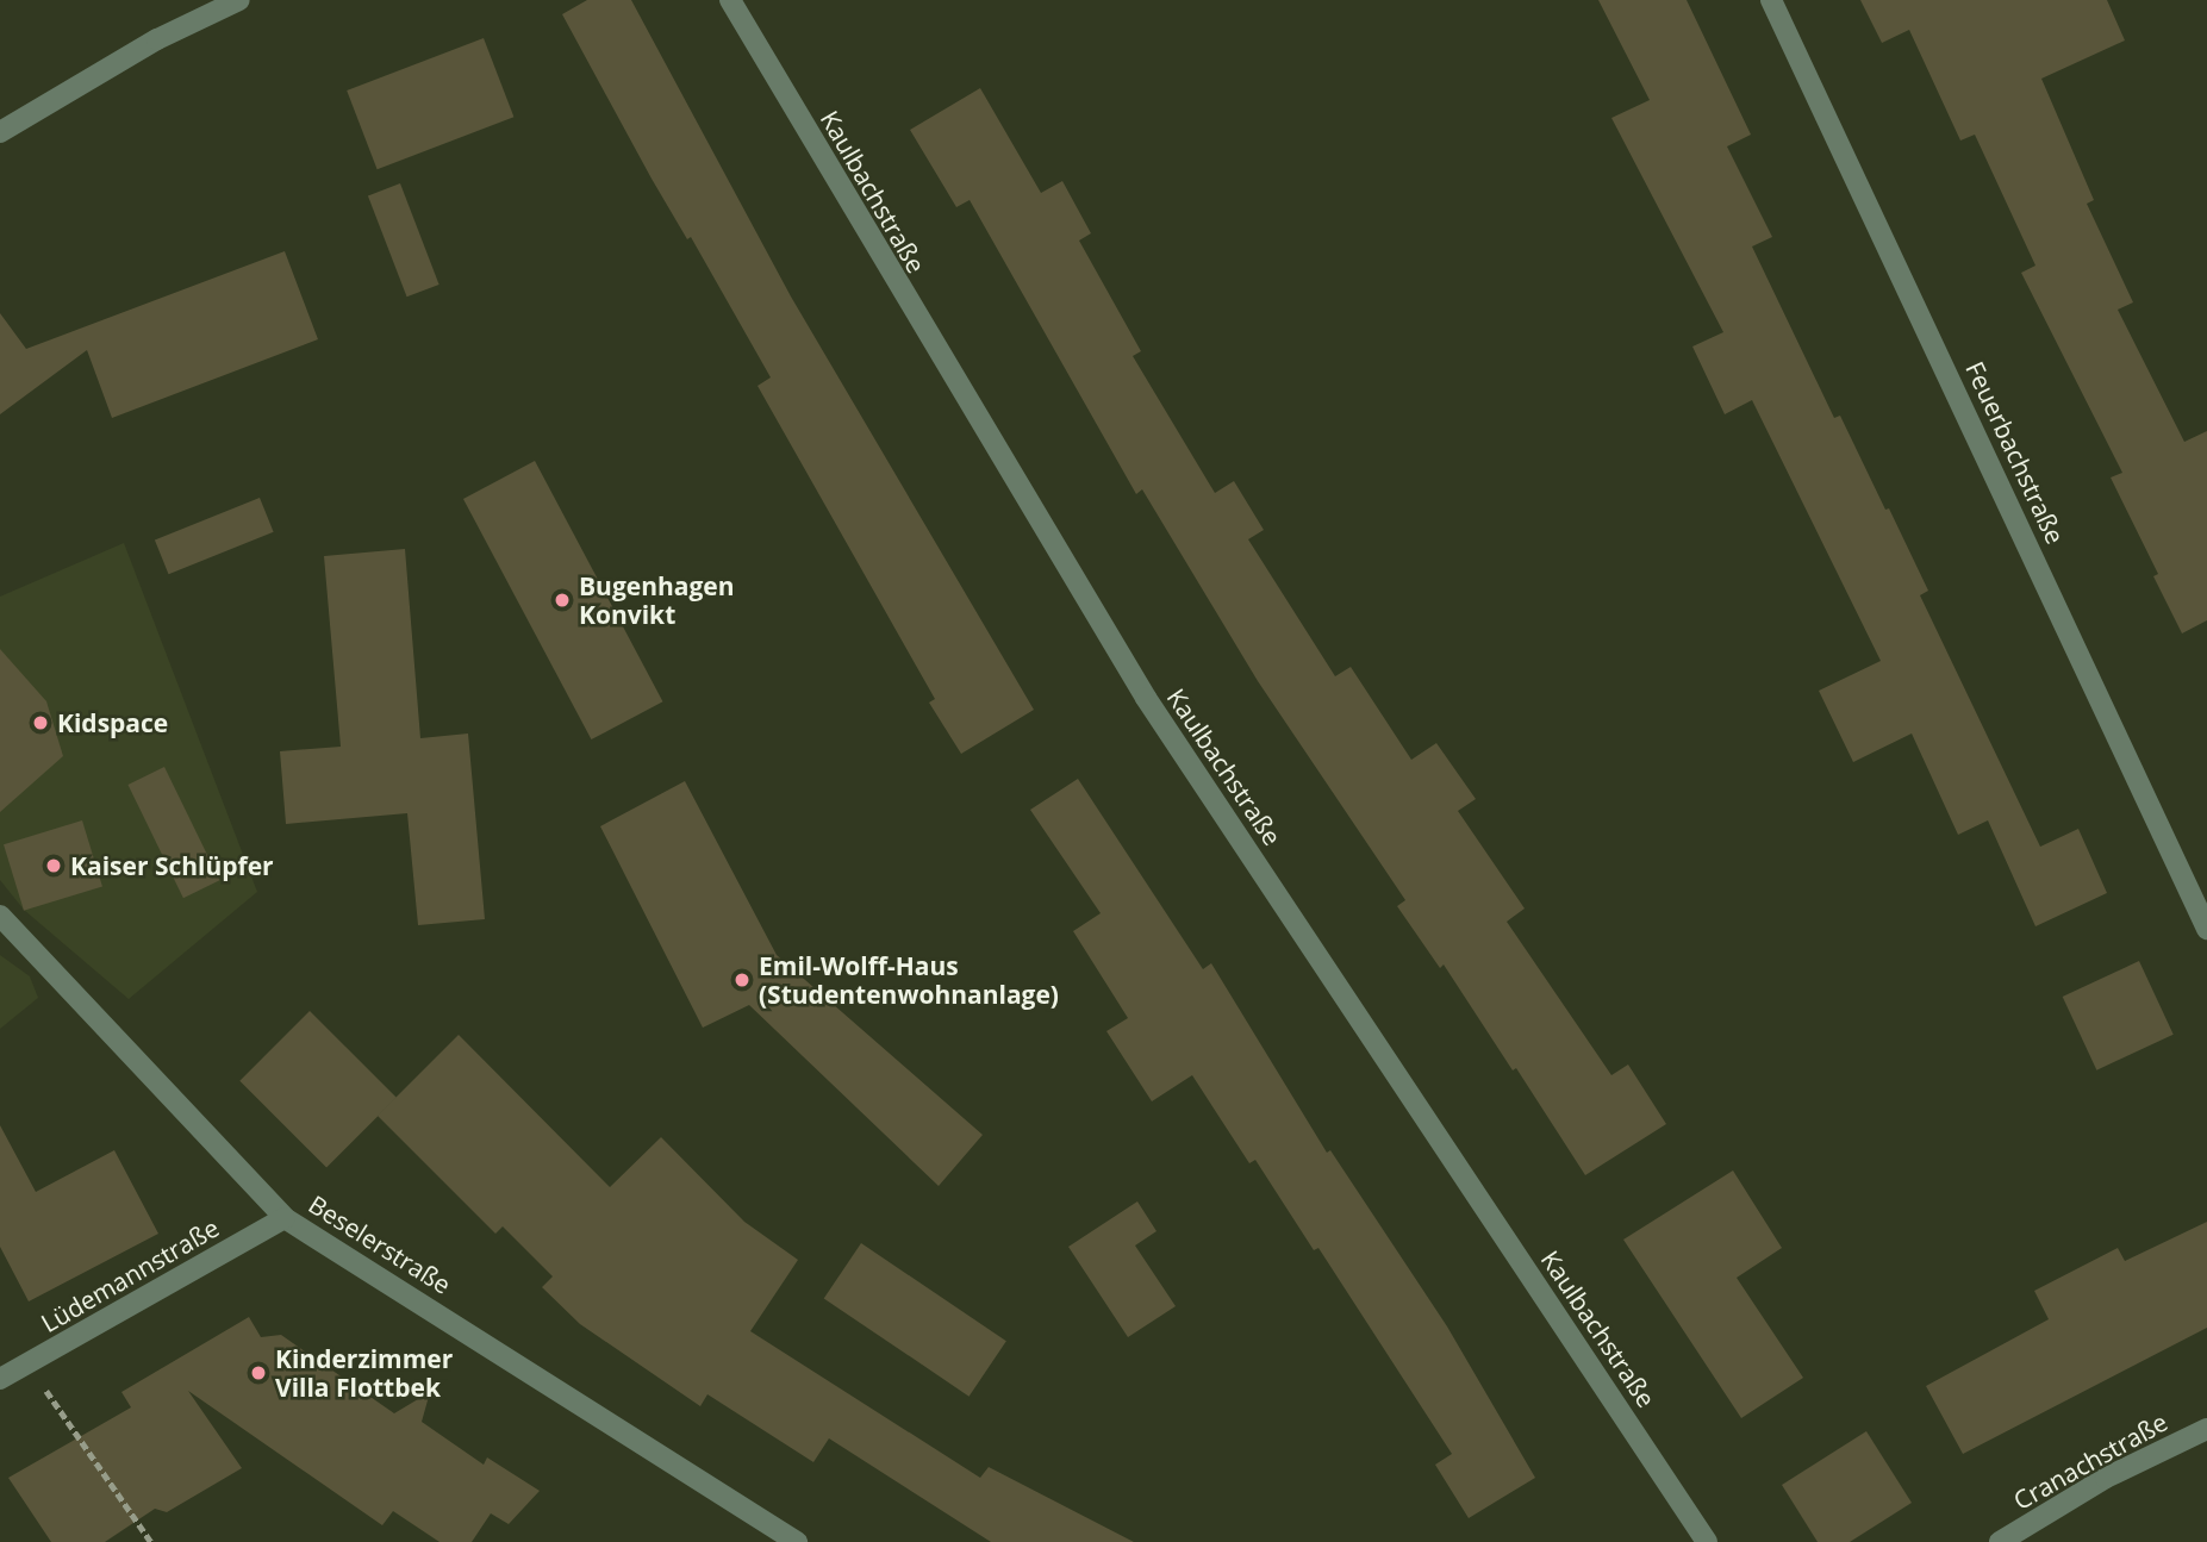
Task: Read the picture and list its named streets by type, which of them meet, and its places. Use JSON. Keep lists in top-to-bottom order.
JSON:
{
  "streets": {
    "street": [
      "Kaulbachstraße",
      "Feuerbachstraße",
      "Beselerstraße",
      "Lüdemannstraße",
      "Cranachstraße"
    ]
  },
  "crossings": [
    ["Beselerstraße", "Lüdemannstraße"]
  ],
  "places": [
    "Bugenhagen Konvikt",
    "Kidspace",
    "Kaiser Schlüpfer",
    "Emil-Wolff-Haus (Studentenwohnanlage)",
    "Kinderzimmer Villa Flottbek"
  ]
}
